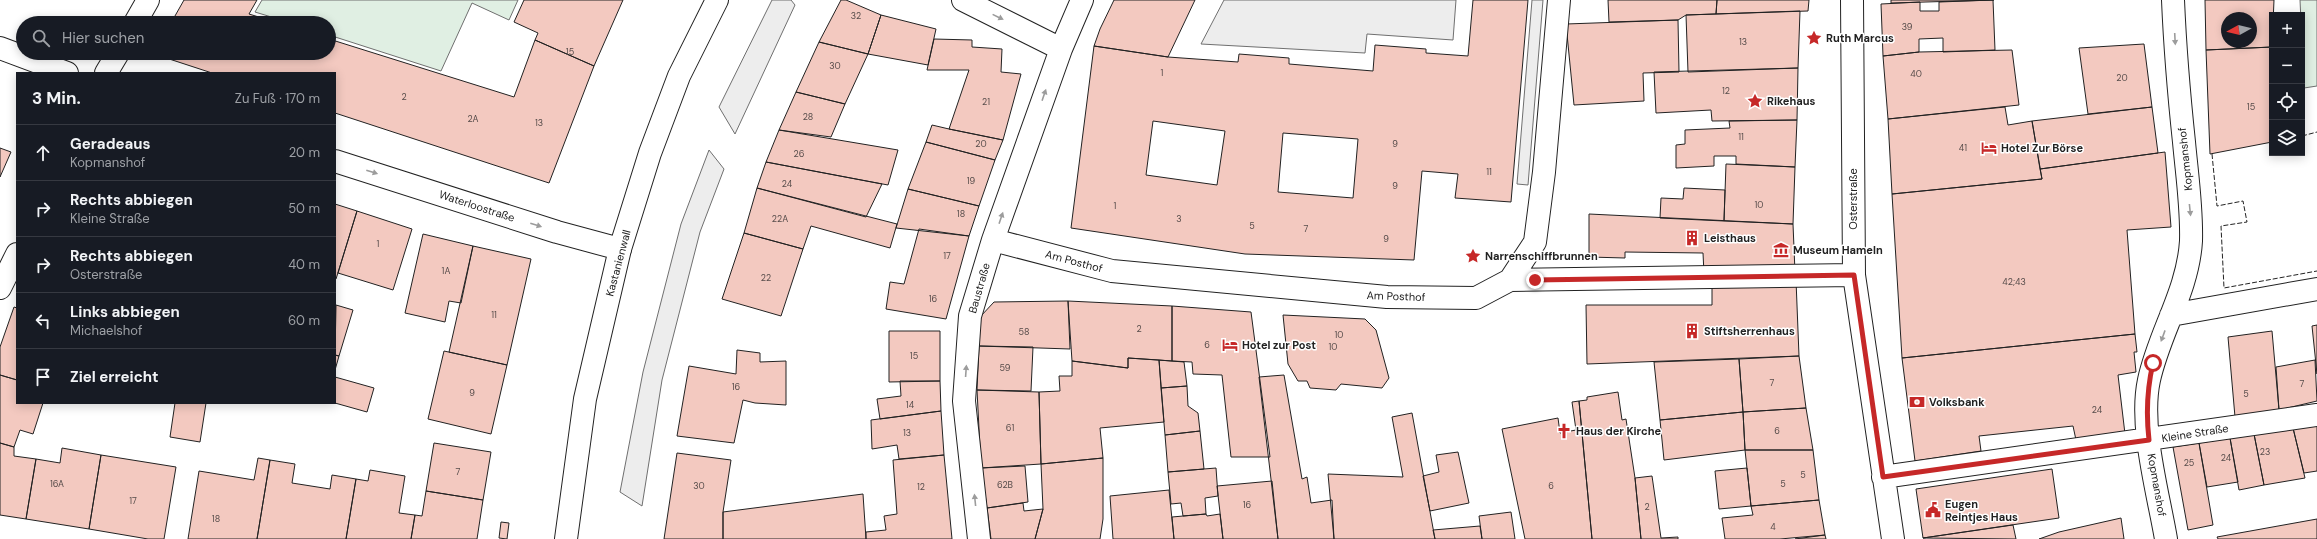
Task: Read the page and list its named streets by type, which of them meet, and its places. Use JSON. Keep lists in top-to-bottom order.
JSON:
{
  "streets": {
    "street": [
      "Kopmanshof",
      "Osterstraße",
      "Waterloostraße",
      "Am Posthof",
      "Kastanienwall",
      "Baustraße",
      "Kleine Straße"
    ]
  },
  "crossings": [
    ["Kopmanshof", "Kleine Straße"],
    ["Osterstraße", "Kleine Straße"],
    ["Waterloostraße", "Kastanienwall"],
    ["Am Posthof", "Baustraße"]
  ],
  "one_way": ["Kopmanshof", "Waterloostraße", "Baustraße"],
  "places": {
    "place": ["Ruth Marcus", "Rikehaus", "Narrenschiffbrunnen"],
    "hotel": ["Hotel Zur Börse", "Hotel zur Post"],
    "building": ["Leisthaus", "Stiftsherrenhaus"],
    "museum": ["Museum Hameln"],
    "bank": ["Volksbank"],
    "church": ["Haus der Kirche"],
    "public building": ["Eugen Reintjes Haus"]
  },
  "house_numbers": [
    "32",
    "39",
    "13",
    "15",
    "30",
    "1",
    "40",
    "20",
    "12",
    "2",
    "21",
    "15",
    "28",
    "2A",
    "13",
    "11",
    "20",
    "9",
    "41",
    "26",
    "11",
    "19",
    "24",
    "9",
    "10",
    "1",
    "18",
    "22A",
    "3",
    "5",
    "7",
    "9",
    "1",
    "17",
    "1A",
    "22",
    "42;43",
    "16",
    "11",
    "2",
    "58",
    "10",
    "6",
    "10",
    "15",
    "59",
    "7",
    "7",
    "16",
    "9",
    "5",
    "14",
    "24",
    "61",
    "6",
    "13",
    "23",
    "24",
    "25",
    "7",
    "5",
    "16A",
    "5",
    "62B",
    "30",
    "6",
    "12",
    "17",
    "16",
    "2",
    "18",
    "4"
  ],
  "north": "left",
  "page": {
    "map_buttons": ["+", "−"],
    "search": "Hier suchen",
    "heading": ["3 Min.", "Zu Fuß · 170 m"],
    "list": [
      ["Geradeaus", "Kopmanshof", "20 m"],
      ["Rechts abbiegen", "Kleine Straße", "50 m"],
      ["Rechts abbiegen", "Osterstraße", "40 m"],
      ["Links abbiegen", "Michaelshof", "60 m"],
      "Ziel erreicht"
    ]
  }
}
